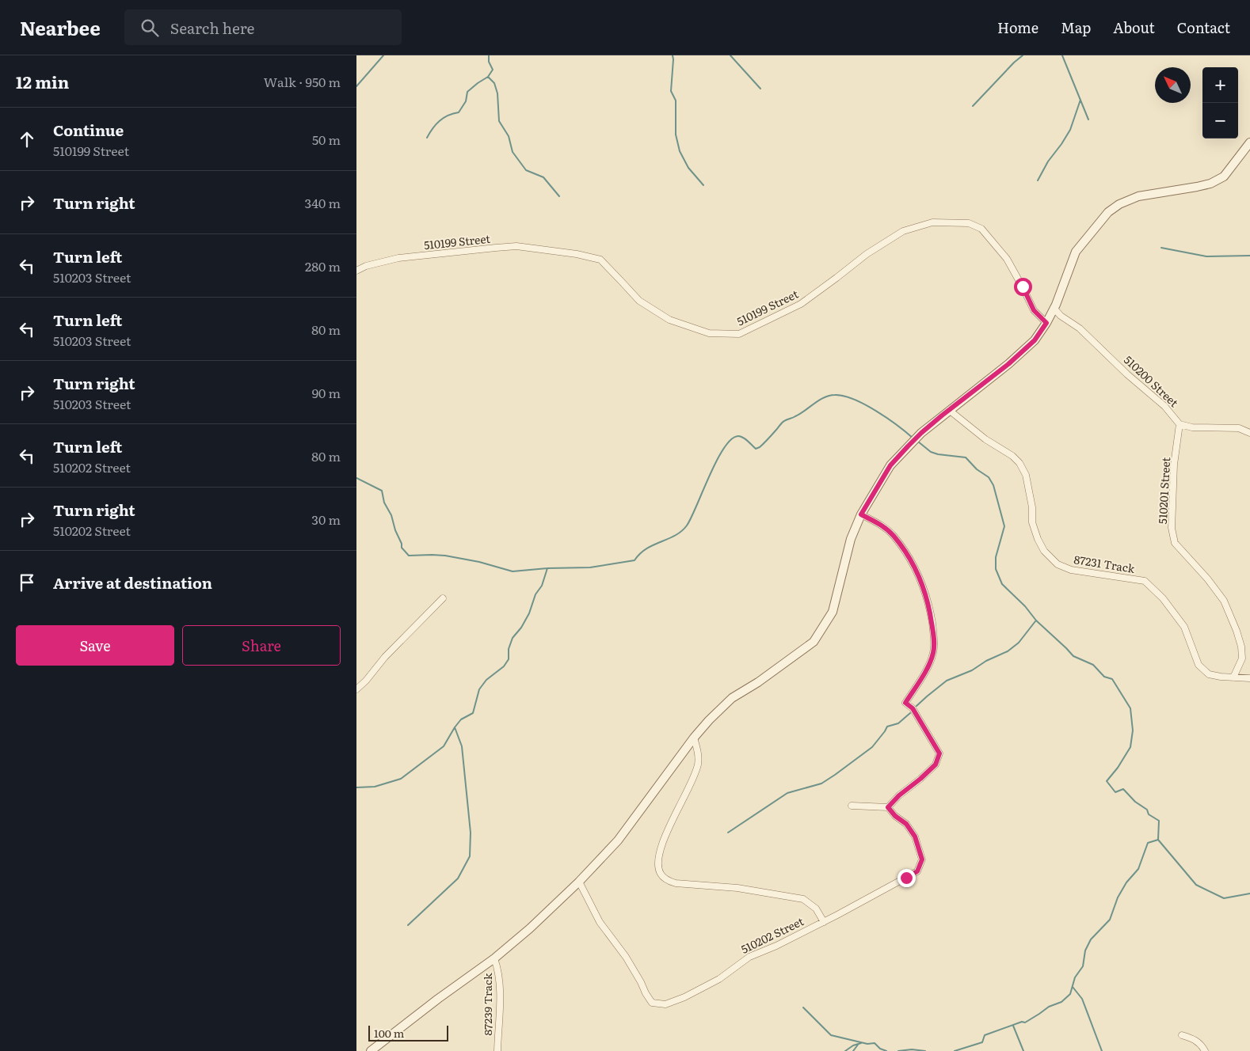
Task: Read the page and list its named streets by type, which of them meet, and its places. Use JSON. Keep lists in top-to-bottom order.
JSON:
{
  "streets": {
    "street": [
      "510199 Street",
      "510200 Street",
      "510201 Street",
      "87231 Track",
      "510202 Street",
      "87239 Track"
    ]
  },
  "crossings": [
    ["510200 Street", "510201 Street"],
    ["510201 Street", "87231 Track"]
  ],
  "scale_bar": "100 m",
  "north": "top left",
  "page": {
    "header": "Nearbee",
    "search": "Search here",
    "nav": [
      "Home",
      "Map",
      "About",
      "Contact"
    ],
    "heading": ["12 min", "Walk · 950 m"],
    "map_buttons": ["+", "−"],
    "list": [
      ["Continue", "510199 Street", "50 m"],
      ["Turn right", "340 m"],
      ["Turn left", "510203 Street", "280 m"],
      ["Turn left", "510203 Street", "80 m"],
      ["Turn right", "510203 Street", "90 m"],
      ["Turn left", "510202 Street", "80 m"],
      ["Turn right", "510202 Street", "30 m"],
      "Arrive at destination"
    ],
    "buttons": ["Save", "Share"],
    "scale": "100 m"
  }
}
